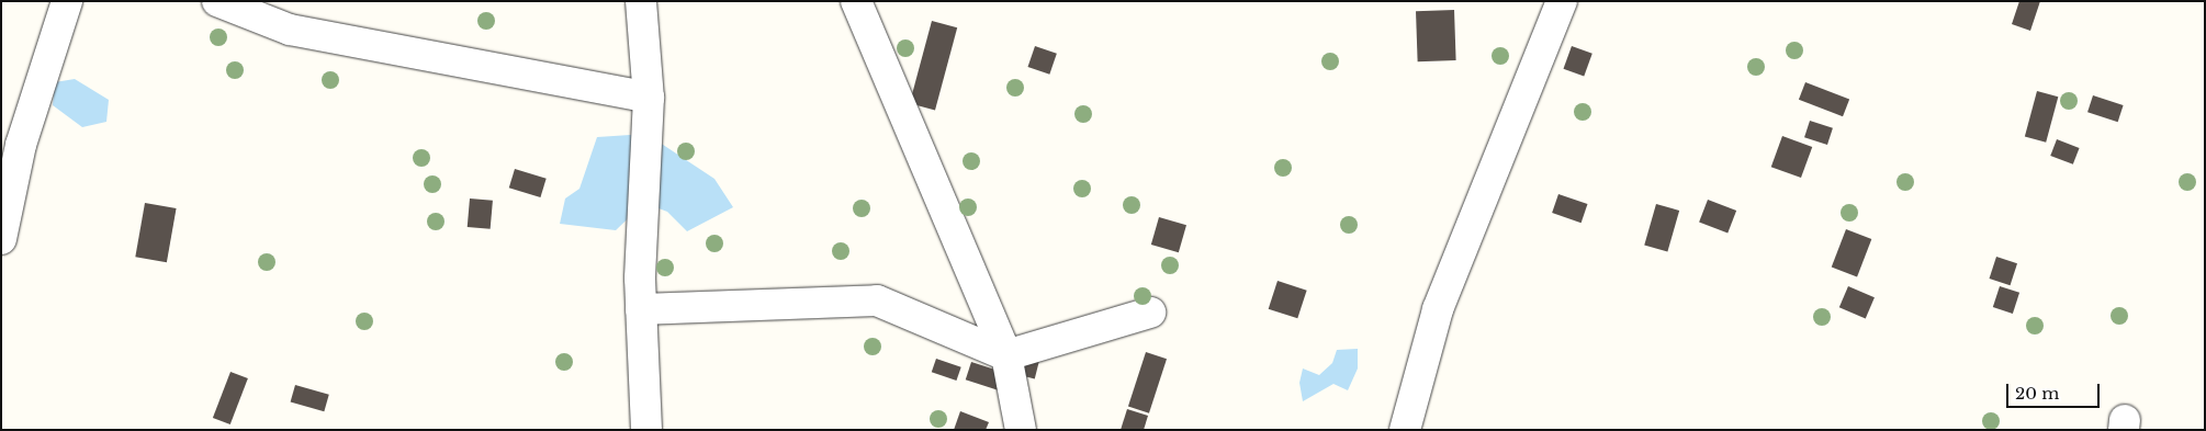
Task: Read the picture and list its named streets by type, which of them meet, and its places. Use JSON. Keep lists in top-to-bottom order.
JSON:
{
  "scale_bar": "20 m"
}
